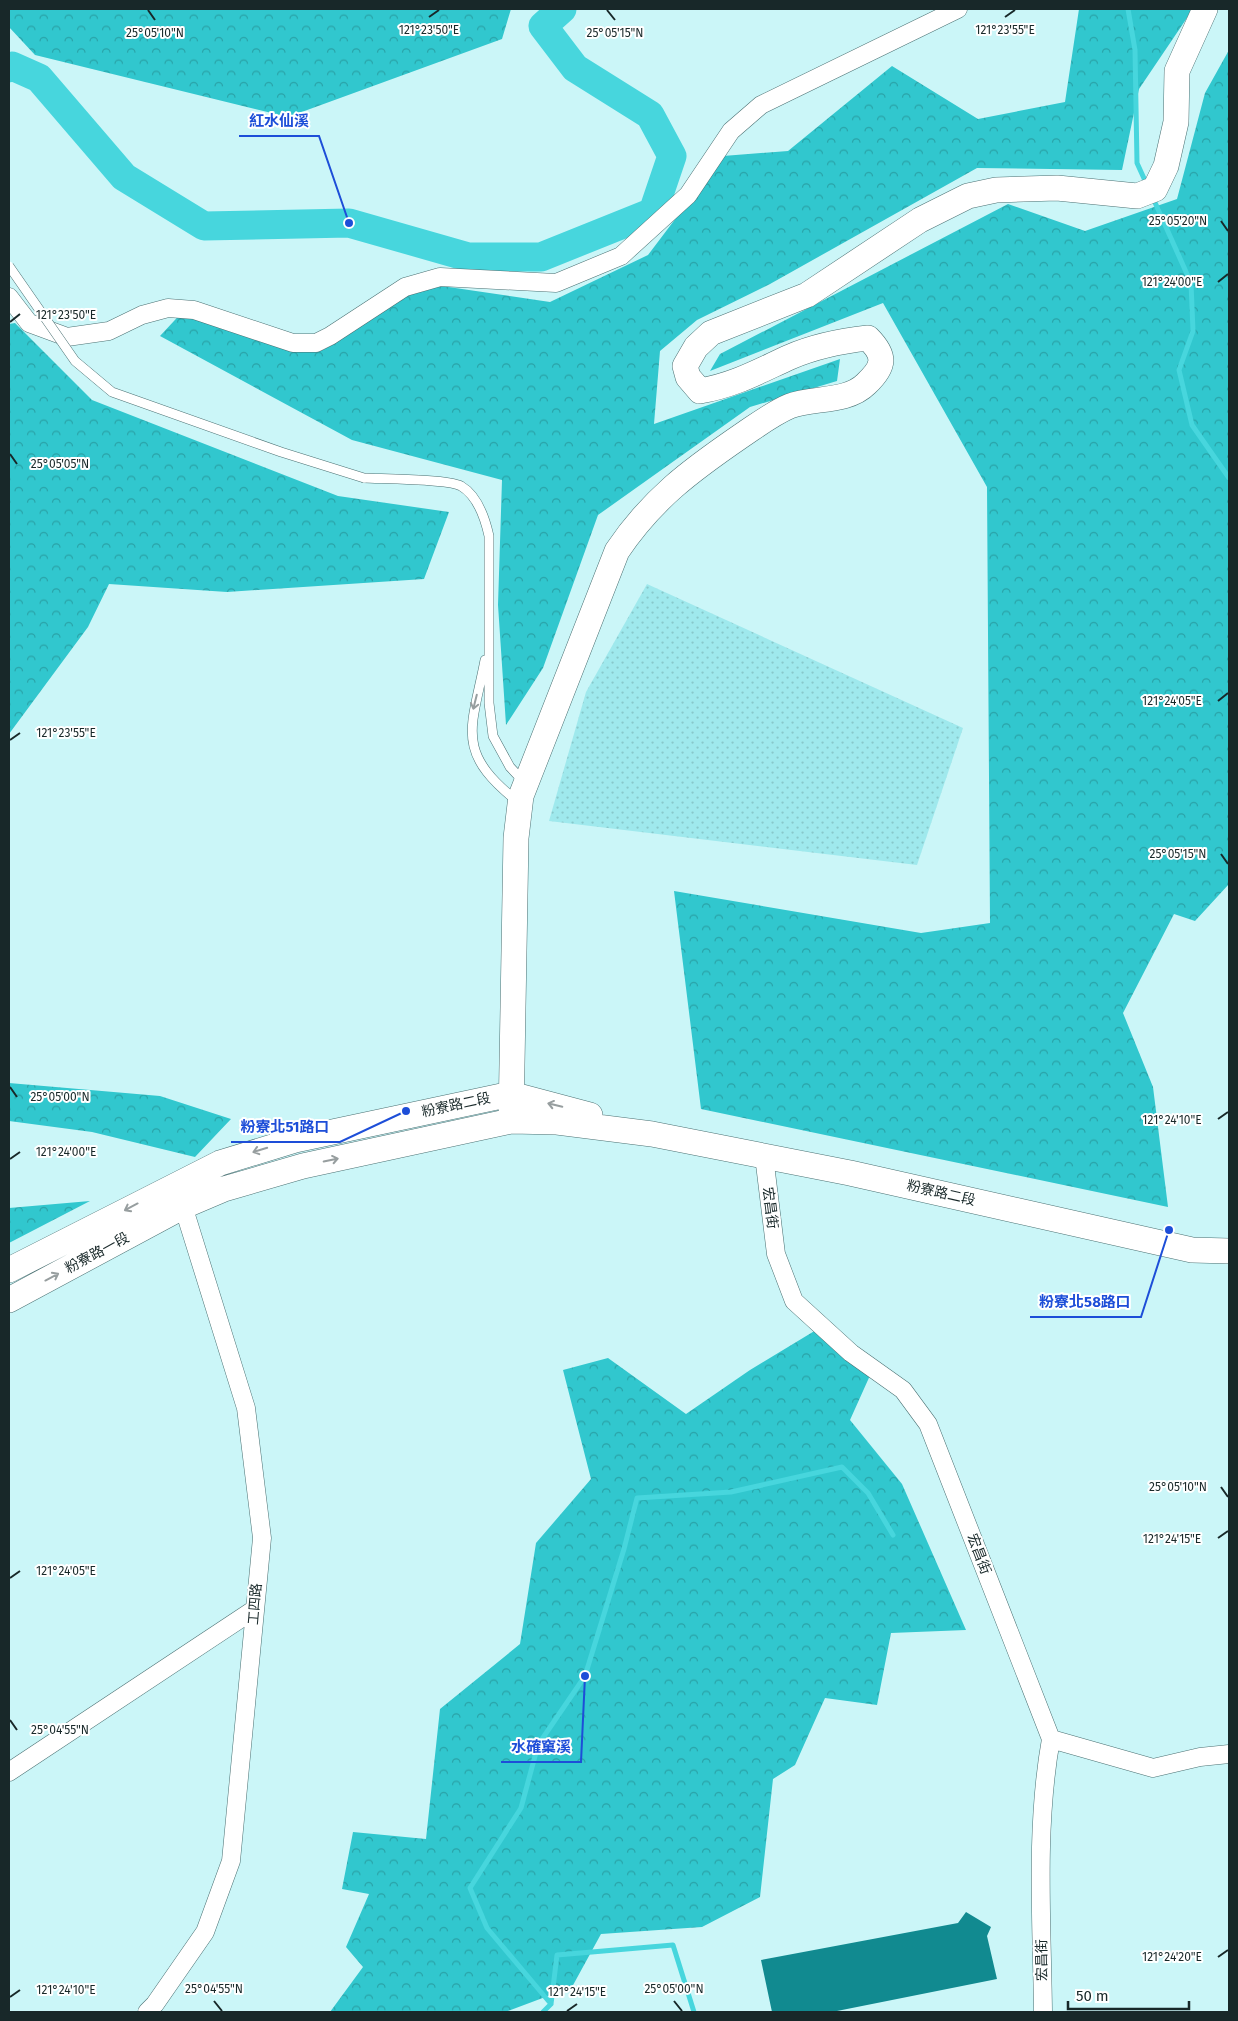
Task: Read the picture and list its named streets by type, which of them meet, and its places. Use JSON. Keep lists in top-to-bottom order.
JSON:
{
  "streets": {
    "main road": ["粉寮路二段", "粉寮路一段"],
    "street": ["宏昌街", "工四路"]
  },
  "crossings": [
    ["粉寮路二段", "宏昌街"],
    ["粉寮路二段", "粉寮路一段"],
    ["粉寮路二段", "工四路"],
    ["粉寮路一段", "工四路"]
  ],
  "places": [
    "紅水仙溪",
    "粉寮北51路口",
    "粉寮北58路口",
    "水確窠溪"
  ],
  "scale_bar": "50 m",
  "coordinates": [
    "121°23'50\"E",
    "121°23'55\"E",
    "25°05'10\"N",
    "25°05'15\"N",
    "25°05'20\"N",
    "121°24'00\"E",
    "25°05'05\"N",
    "121°24'05\"E",
    "25°05'00\"N",
    "121°24'10\"E",
    "121°24'15\"E",
    "25°04'55\"N",
    "121°24'20\"E"
  ]
}
